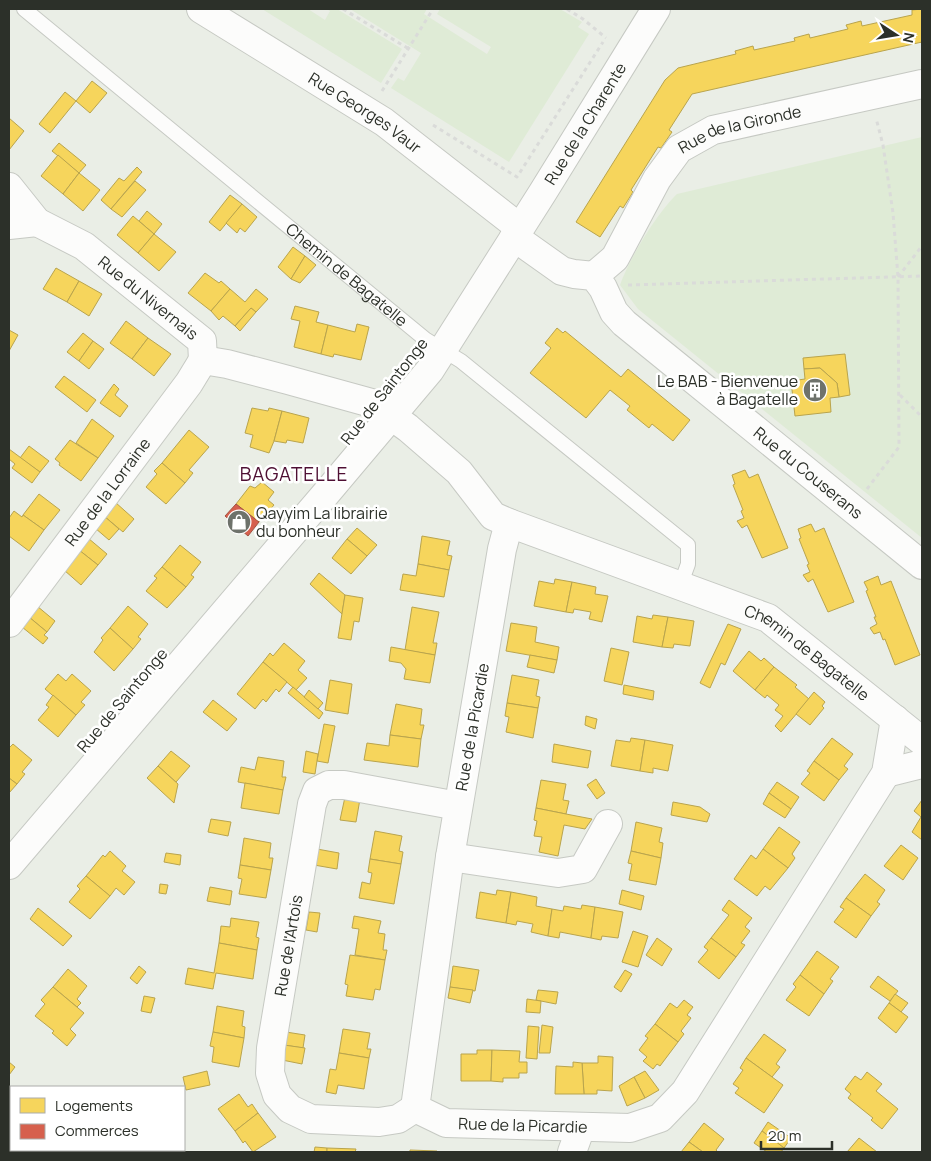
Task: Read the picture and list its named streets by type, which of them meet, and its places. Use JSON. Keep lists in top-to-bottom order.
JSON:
{
  "streets": {
    "street": [
      "Rue Georges Vaur",
      "Rue de la Charente",
      "Rue de la Gironde",
      "Chemin de Bagatelle",
      "Rue du Nivernais",
      "Rue de Saintonge",
      "Rue du Couserans",
      "Rue de la Lorraine",
      "Rue de la Picardie",
      "Rue de l'Artois"
    ]
  },
  "crossings": [
    ["Rue Georges Vaur", "Rue de la Charente"],
    ["Rue Georges Vaur", "Rue de Saintonge"],
    ["Rue de la Charente", "Rue de Saintonge"],
    ["Rue de la Gironde", "Rue du Couserans"],
    ["Chemin de Bagatelle", "Rue du Nivernais"],
    ["Chemin de Bagatelle", "Rue de Saintonge"],
    ["Chemin de Bagatelle", "Rue de la Picardie"],
    ["Rue du Nivernais", "Rue de Saintonge"],
    ["Rue du Nivernais", "Rue de la Lorraine"],
    ["Rue de la Picardie", "Rue de l'Artois"]
  ],
  "districts": ["BAGATELLE"],
  "places": {
    "building": ["Le BAB - Bienvenue à Bagatelle"],
    "shop": ["Qayyim La librairie du bonheur"]
  },
  "legend": ["Logements", "Commerces"],
  "scale_bar": "20 m",
  "north": "right"
}
